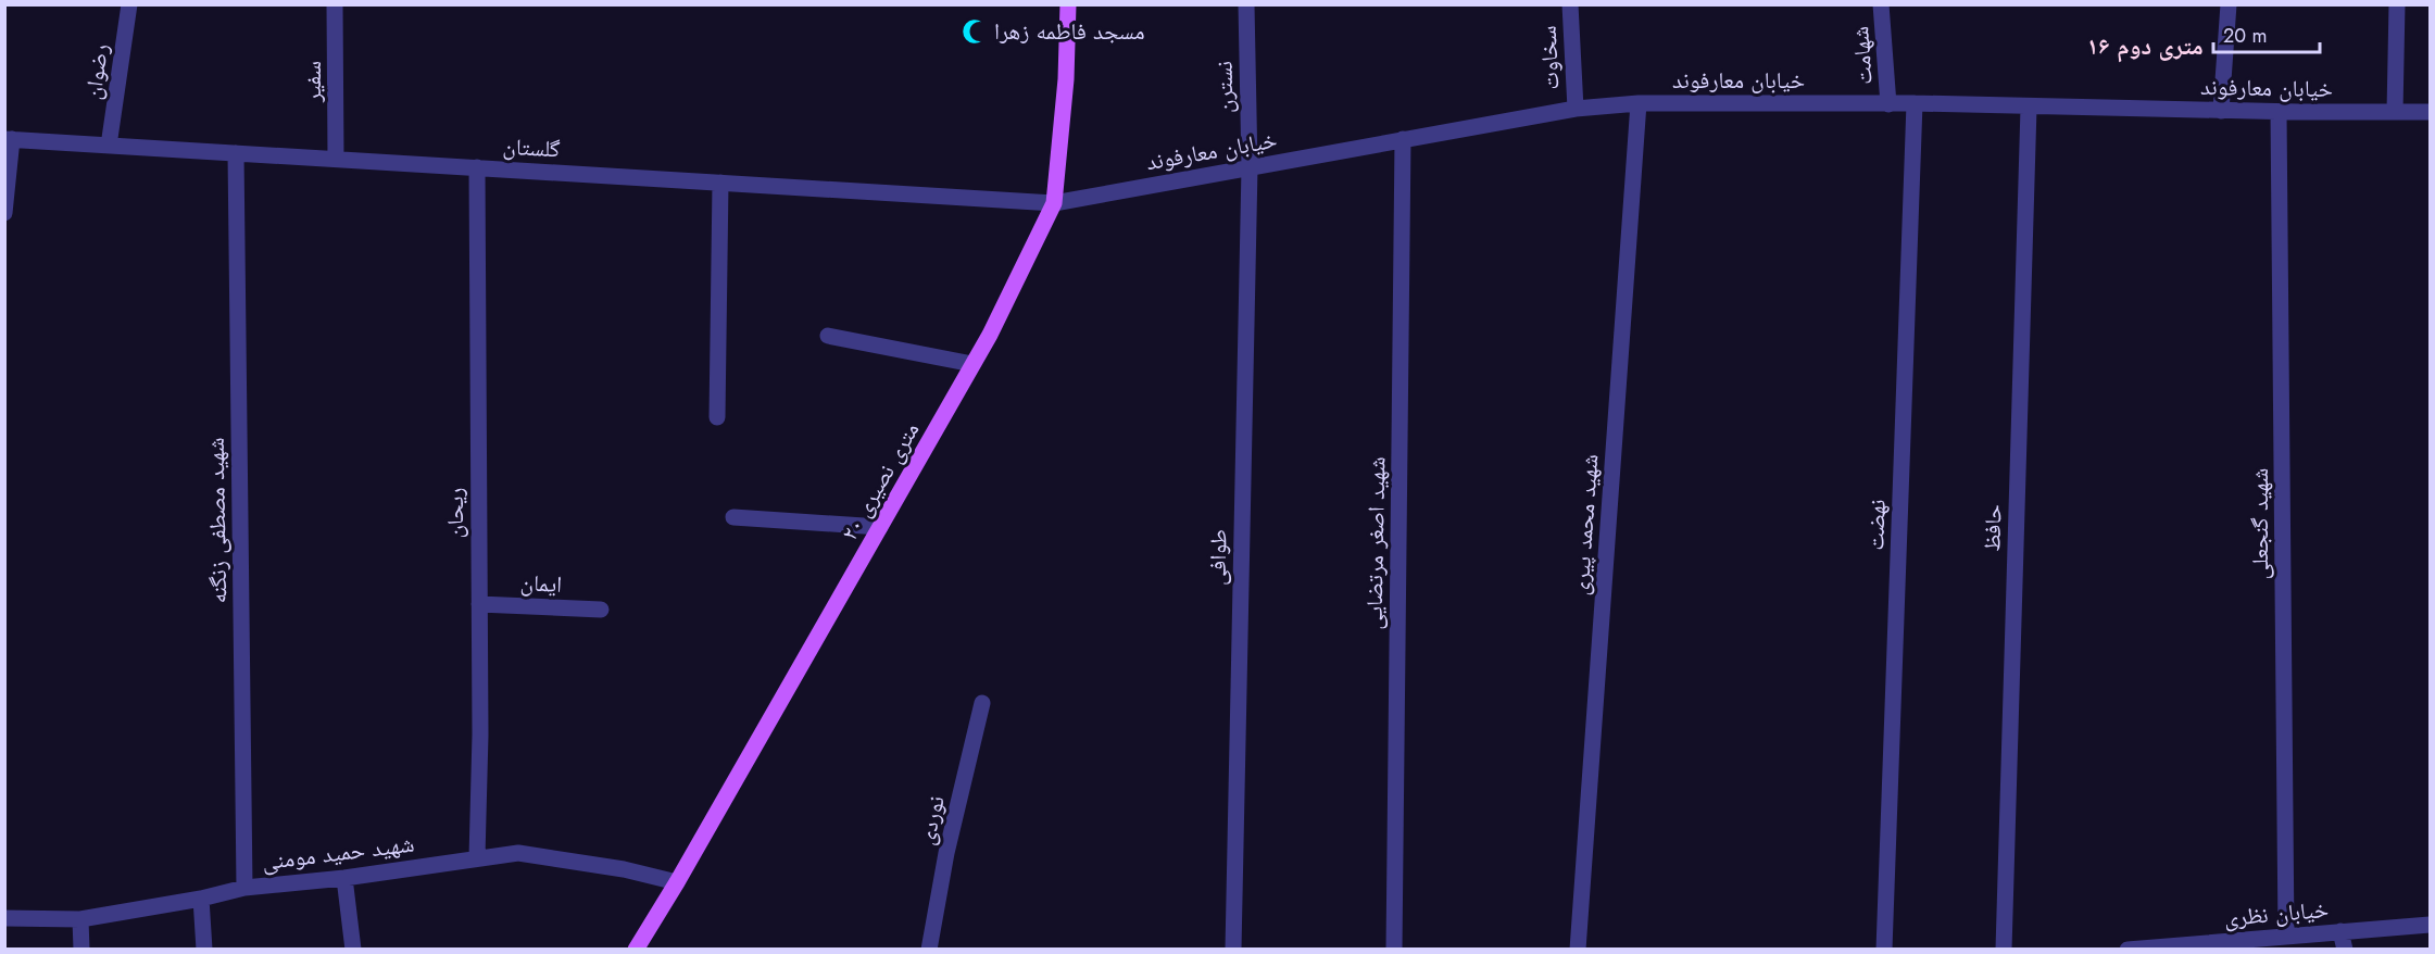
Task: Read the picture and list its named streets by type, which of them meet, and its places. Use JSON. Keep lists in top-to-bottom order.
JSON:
{
  "streets": {
    "main road": ["۲۰ متری نصیری"],
    "street": [
      "شهامت",
      "سخاوت",
      "رضوان",
      "خیابان معارفوند",
      "سفیر",
      "نسترن",
      "گلستان",
      "ریحان",
      "شهید مصطفی زنگنه",
      "شهید گنجعلی",
      "شهید محمد پیری",
      "نهضت",
      "حافظ",
      "شهید اصغر مرتضایی",
      "طوافی",
      "ایمان",
      "نوردی",
      "شهید حمید مومنی",
      "خیابان نظری"
    ]
  },
  "crossings": [
    ["شهامت", "خیابان معارفوند"],
    ["سخاوت", "خیابان معارفوند"],
    ["رضوان", "گلستان"],
    ["خیابان معارفوند", "نسترن"],
    ["خیابان معارفوند", "گلستان"],
    ["خیابان معارفوند", "۲۰ متری نصیری"],
    ["خیابان معارفوند", "شهید گنجعلی"],
    ["خیابان معارفوند", "شهید محمد پیری"],
    ["خیابان معارفوند", "نهضت"],
    ["خیابان معارفوند", "حافظ"],
    ["خیابان معارفوند", "شهید اصغر مرتضایی"],
    ["خیابان معارفوند", "طوافی"],
    ["سفیر", "گلستان"],
    ["نسترن", "طوافی"],
    ["گلستان", "۲۰ متری نصیری"],
    ["گلستان", "ریحان"],
    ["گلستان", "شهید مصطفی زنگنه"],
    ["۲۰ متری نصیری", "شهید حمید مومنی"],
    ["ریحان", "ایمان"],
    ["ریحان", "شهید حمید مومنی"],
    ["شهید مصطفی زنگنه", "شهید حمید مومنی"],
    ["شهید گنجعلی", "خیابان نظری"]
  ],
  "districts": ["۱۶ متری دوم"],
  "places": {
    "mosque": ["مسجد فاطمه زهرا"]
  },
  "scale_bar": "20 m"
}
